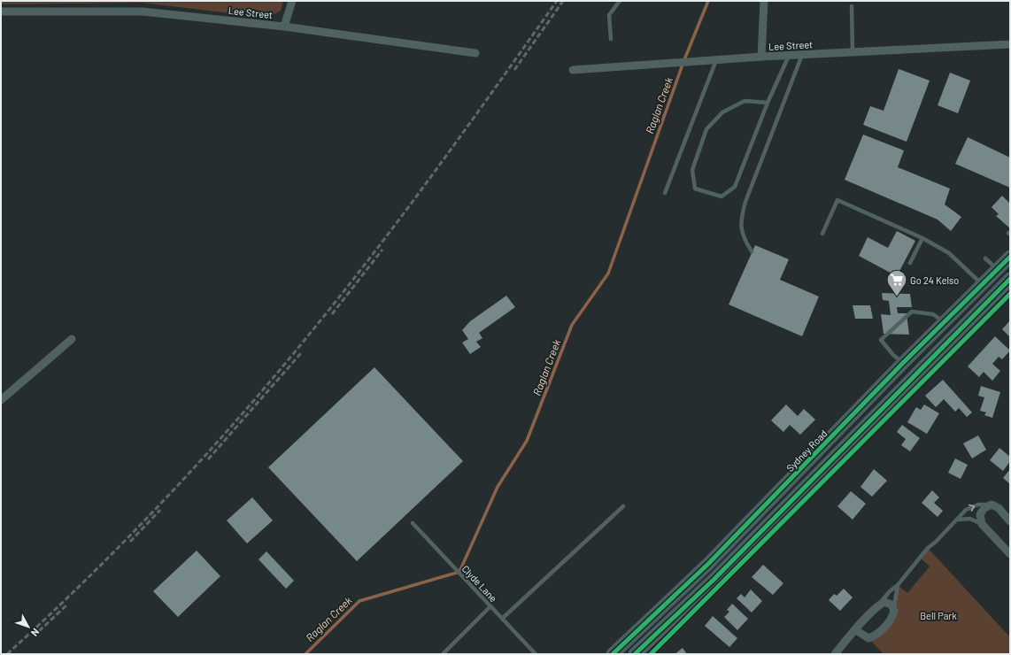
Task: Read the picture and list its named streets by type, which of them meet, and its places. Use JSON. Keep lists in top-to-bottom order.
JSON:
{
  "streets": {
    "highway": ["Sydney Road"],
    "street": ["Lee Street"],
    "lane": ["Clyde Lane"]
  },
  "water": ["Raglan Creek"],
  "parks": ["Bell Park"],
  "places": {
    "supermarket": ["Go 24 Kelso"]
  },
  "north": "bottom right"
}
